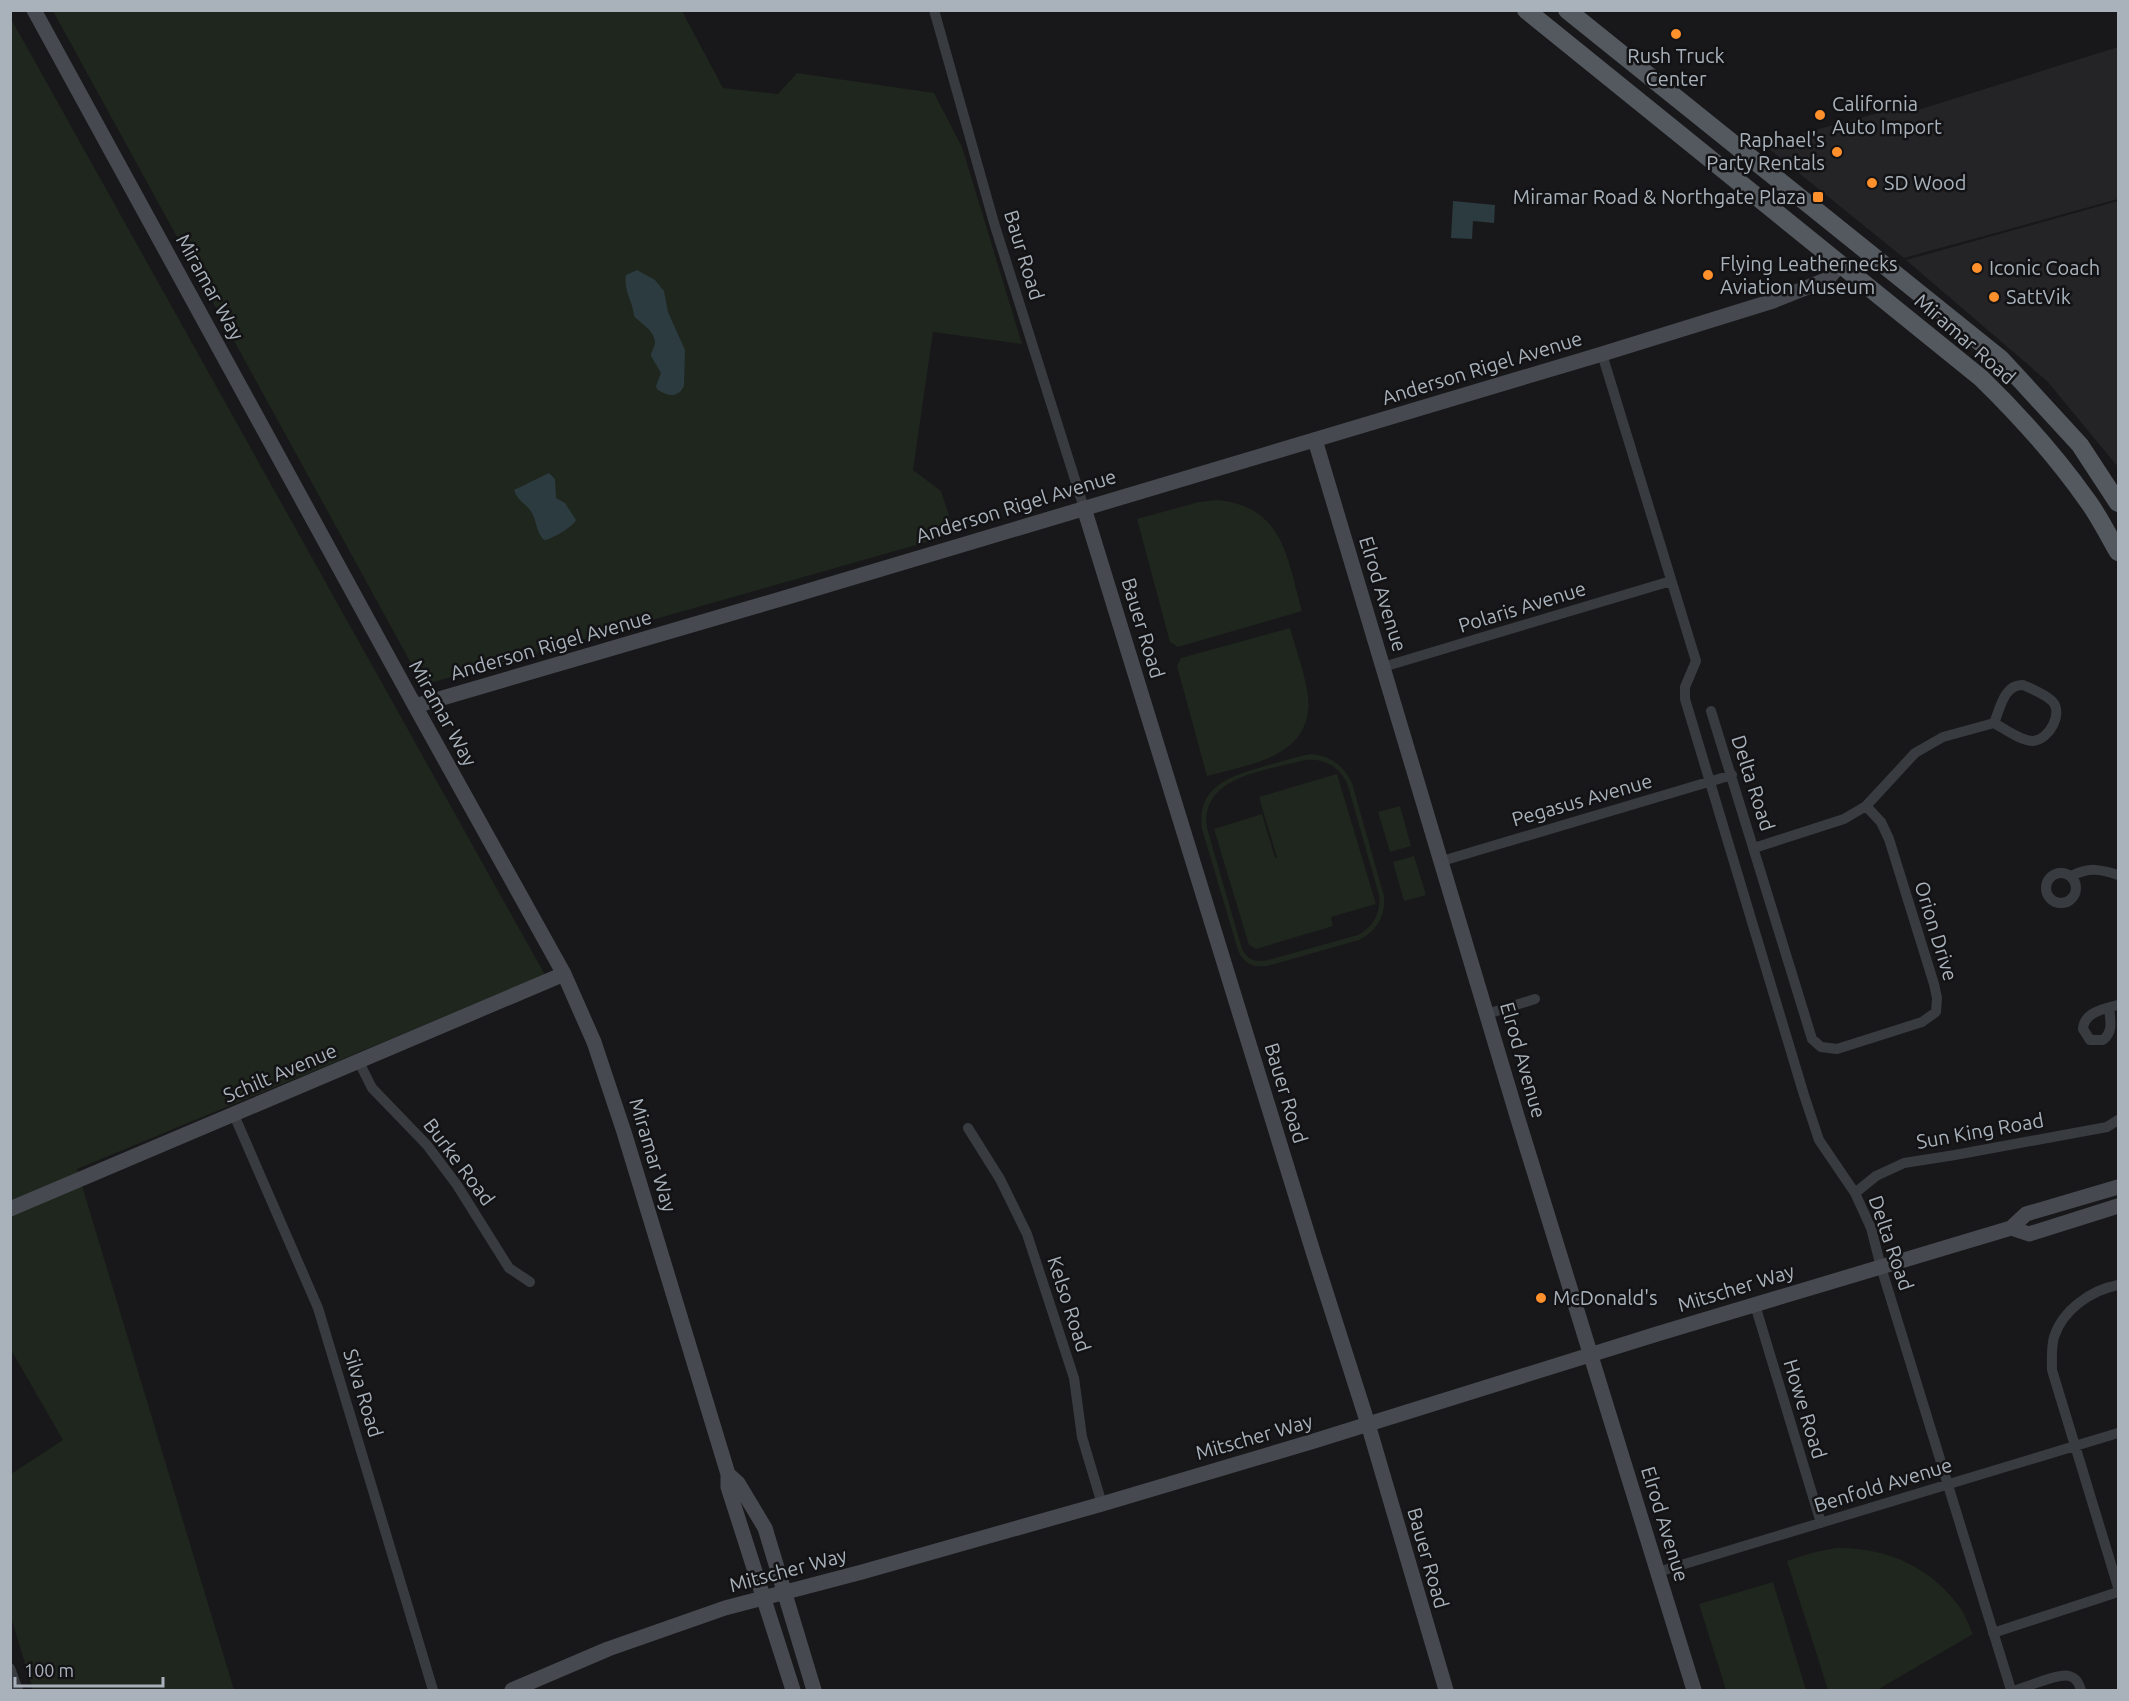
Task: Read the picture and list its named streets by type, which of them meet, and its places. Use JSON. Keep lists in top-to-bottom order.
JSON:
{
  "streets": {
    "main road": ["Miramar Road"],
    "street": [
      "Baur Road",
      "Miramar Way",
      "Anderson Rigel Avenue",
      "Elrod Avenue",
      "Polaris Avenue",
      "Bauer Road",
      "Delta Road",
      "Pegasus Avenue",
      "Orion Drive",
      "Schilt Avenue",
      "Sun King Road",
      "Burke Road",
      "Mitscher Way",
      "Kelso Road",
      "Silva Road",
      "Howe Road",
      "Benfold Avenue"
    ]
  },
  "crossings": [
    ["Baur Road", "Anderson Rigel Avenue"],
    ["Baur Road", "Bauer Road"],
    ["Miramar Way", "Anderson Rigel Avenue"],
    ["Miramar Way", "Schilt Avenue"],
    ["Miramar Way", "Mitscher Way"],
    ["Miramar Road", "Anderson Rigel Avenue"],
    ["Anderson Rigel Avenue", "Elrod Avenue"],
    ["Anderson Rigel Avenue", "Bauer Road"],
    ["Elrod Avenue", "Polaris Avenue"],
    ["Elrod Avenue", "Pegasus Avenue"],
    ["Elrod Avenue", "Mitscher Way"],
    ["Elrod Avenue", "Benfold Avenue"],
    ["Polaris Avenue", "Delta Road"],
    ["Bauer Road", "Mitscher Way"],
    ["Delta Road", "Pegasus Avenue"],
    ["Delta Road", "Orion Drive"],
    ["Delta Road", "Sun King Road"],
    ["Delta Road", "Mitscher Way"],
    ["Delta Road", "Benfold Avenue"],
    ["Schilt Avenue", "Burke Road"],
    ["Schilt Avenue", "Silva Road"],
    ["Mitscher Way", "Kelso Road"],
    ["Mitscher Way", "Howe Road"],
    ["Howe Road", "Benfold Avenue"]
  ],
  "places": {
    "other": [
      "Rush Truck Center",
      "California Auto Import",
      "Raphael's Party Rentals",
      "SD Wood",
      "Iconic Coach",
      "Flying Leathernecks Aviation Museum",
      "SattVik",
      "McDonald's"
    ],
    "transit": ["Miramar Road & Northgate Plaza"]
  },
  "scale_bar": "100 m"
}
